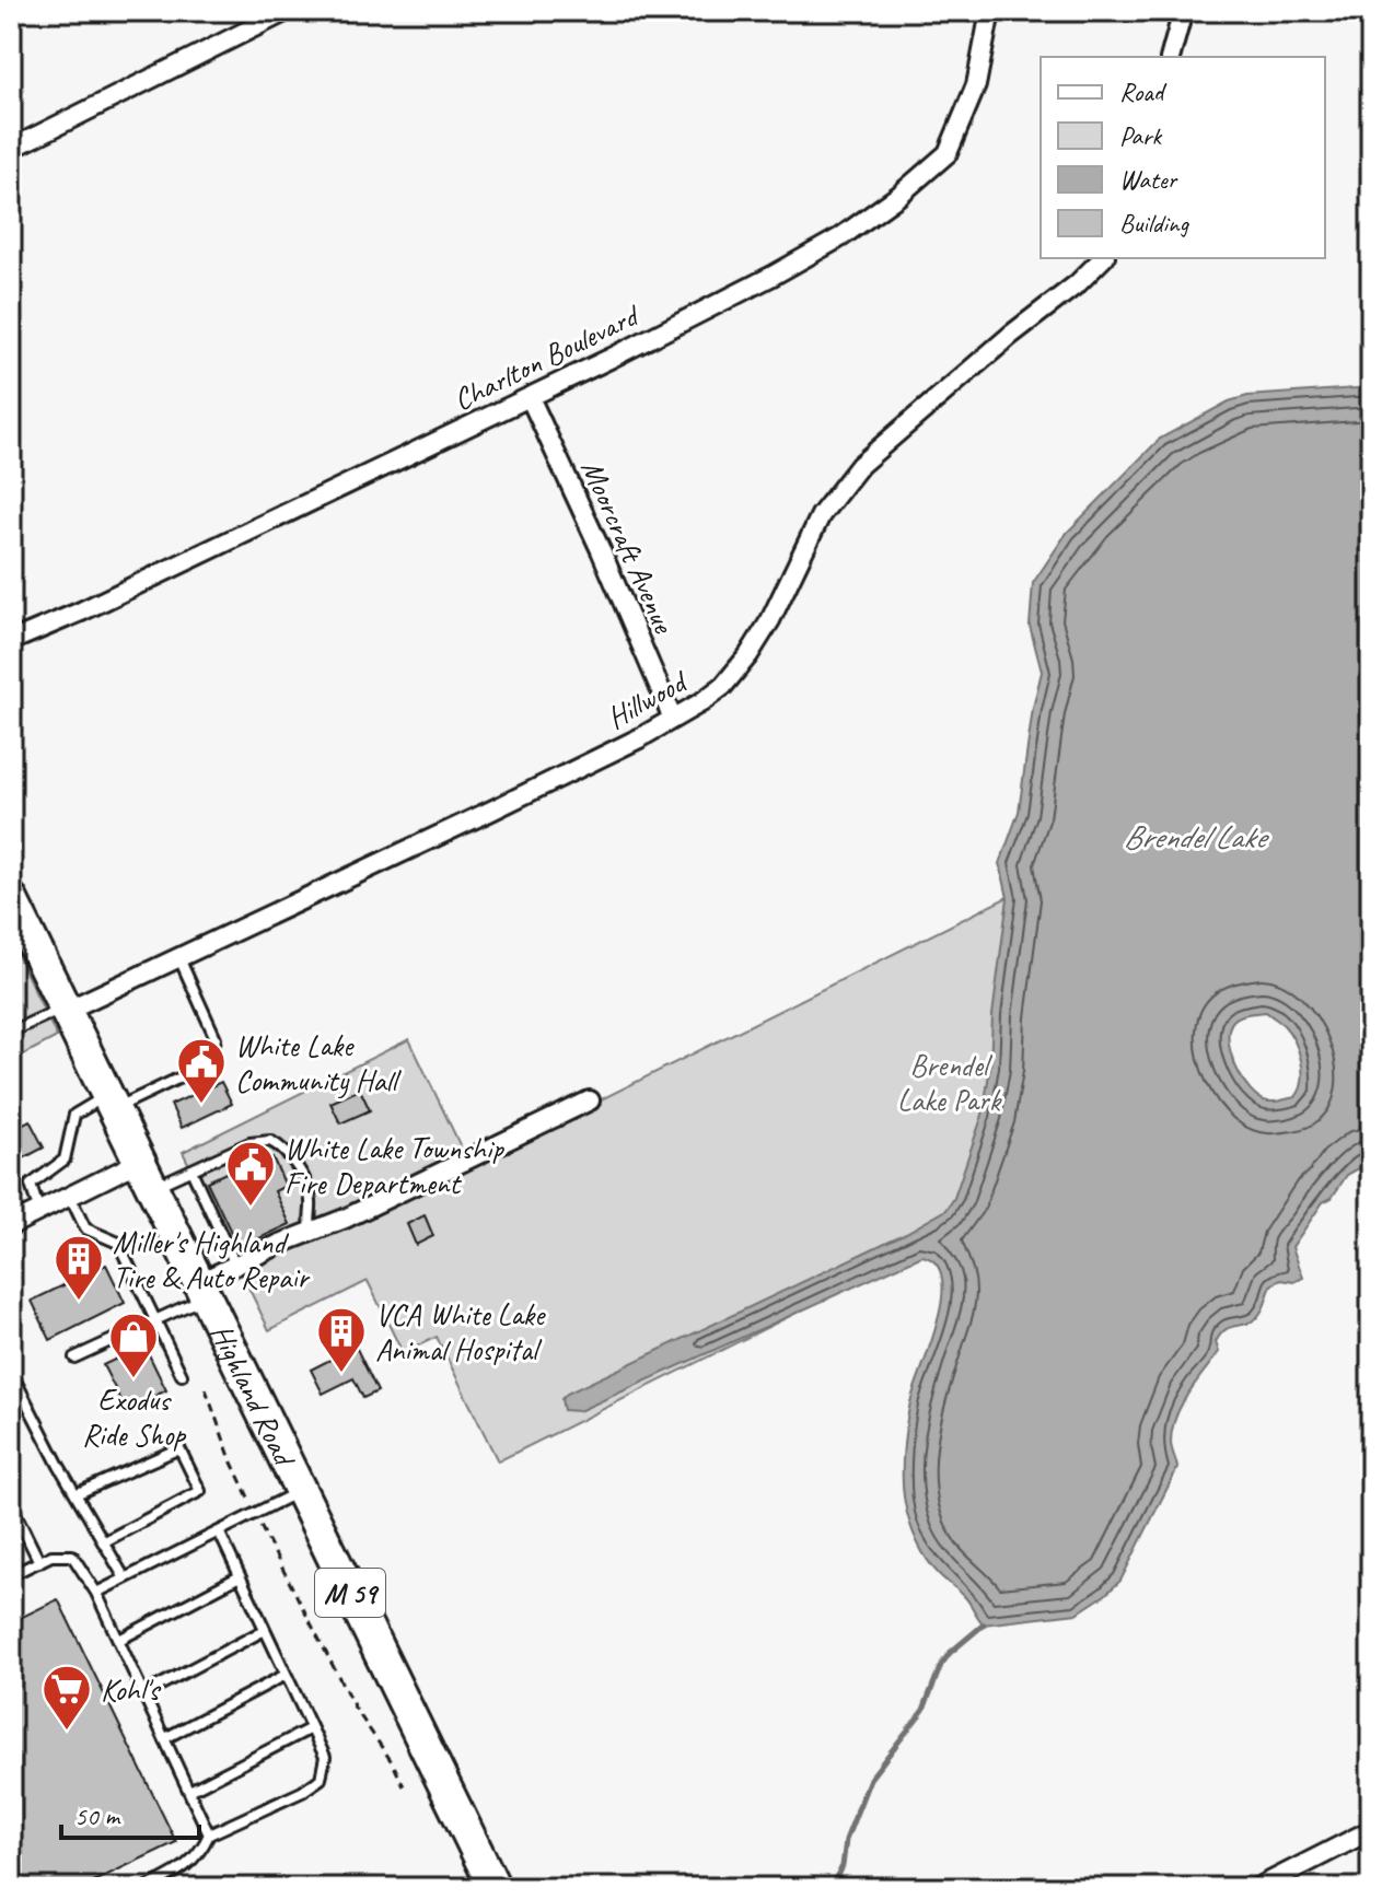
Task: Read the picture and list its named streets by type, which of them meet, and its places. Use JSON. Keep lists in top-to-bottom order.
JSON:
{
  "streets": {
    "highway": ["Highland Road", "M 59"],
    "street": ["Charlton Boulevard", "Moorcraft Avenue", "Hillwood"]
  },
  "crossings": [
    ["Charlton Boulevard", "Moorcraft Avenue"],
    ["Moorcraft Avenue", "Hillwood"],
    ["Hillwood", "Highland Road"]
  ],
  "water": ["Brendel Lake"],
  "parks": ["Brendel Lake Park"],
  "places": {
    "public building": ["White Lake Community Hall", "White Lake Township Fire Department"],
    "building": ["Miller's Highland Tire & Auto Repair", "VCA White Lake Animal Hospital"],
    "shop": ["Exodus Ride Shop"],
    "supermarket": ["Kohl's"]
  },
  "legend": [
    "Road",
    "Park",
    "Water",
    "Building"
  ],
  "scale_bar": "50 m"
}
